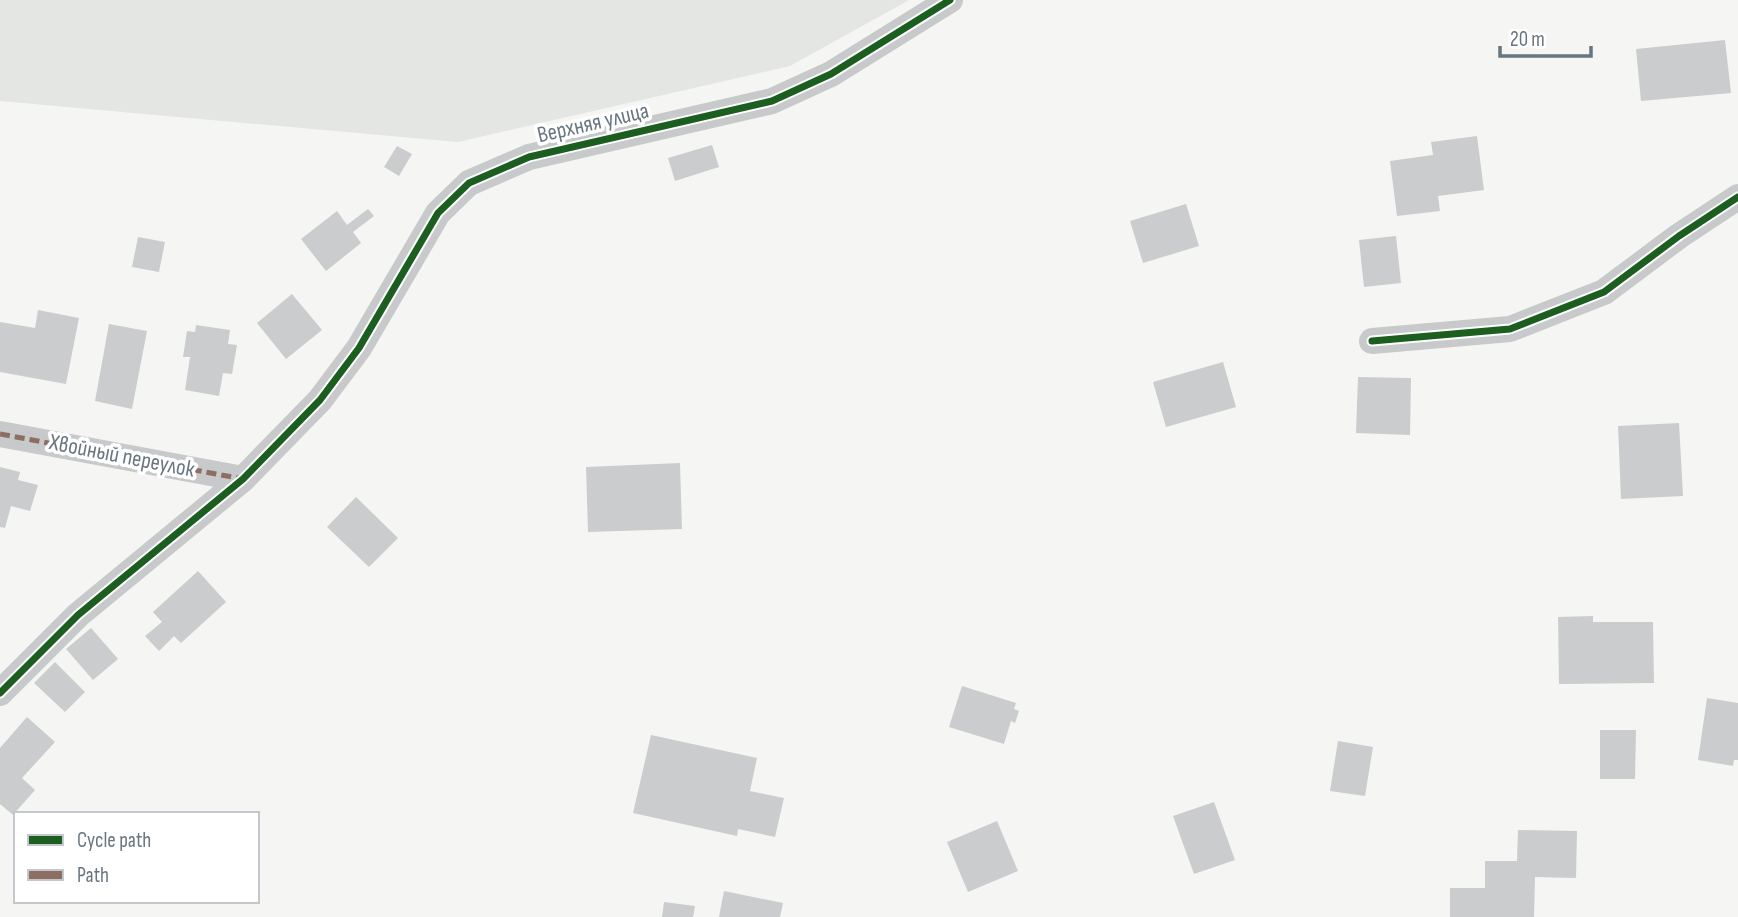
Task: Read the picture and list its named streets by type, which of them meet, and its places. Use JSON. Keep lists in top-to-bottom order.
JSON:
{
  "streets": {
    "street": ["Верхняя улица", "Хвойный переулок"]
  },
  "crossings": [
    ["Верхняя улица", "Хвойный переулок"]
  ],
  "legend": ["Cycle path", "Path"],
  "scale_bar": "20 m"
}
